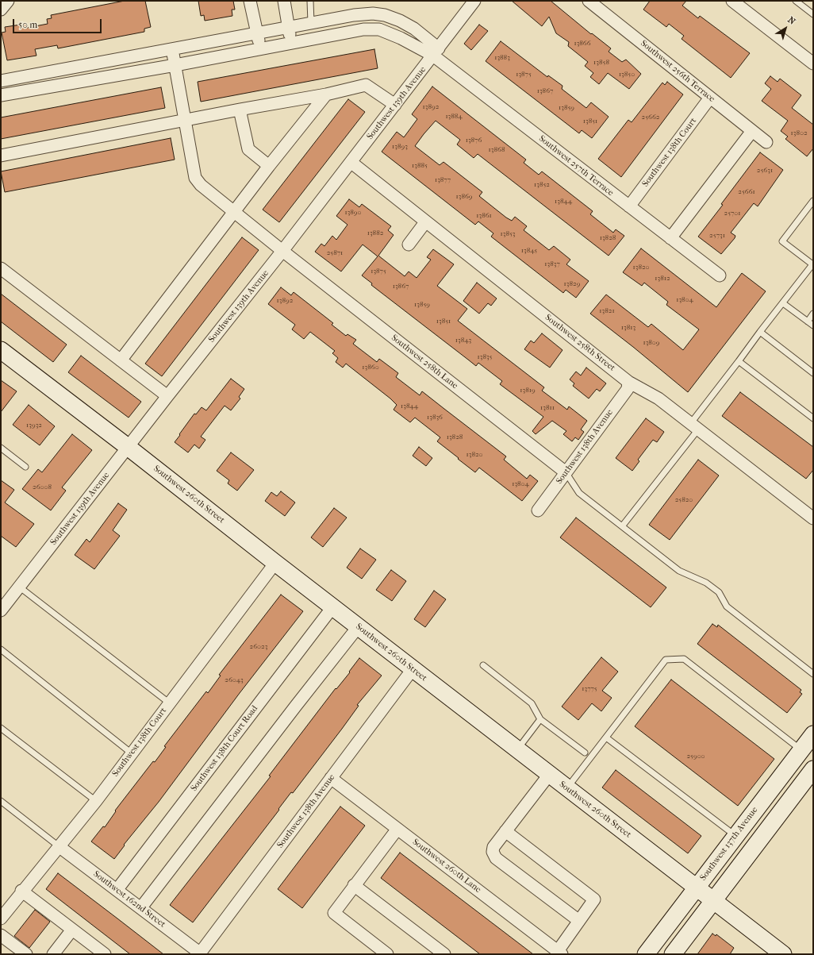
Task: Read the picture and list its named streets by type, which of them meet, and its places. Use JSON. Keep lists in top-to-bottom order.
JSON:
{
  "streets": {
    "street": [
      "Southwest 256th Terrace",
      "Southwest 139th Avenue",
      "Southwest 138th Court",
      "Southwest 257th Terrace",
      "Southwest 258th Street",
      "Southwest 258th Lane",
      "Southwest 138th Avenue",
      "Southwest 260th Street",
      "Southwest 138th Court Road",
      "Southwest 137th Avenue",
      "Southwest 260th Lane",
      "Southwest 162nd Street"
    ]
  },
  "crossings": [
    ["Southwest 256th Terrace", "Southwest 138th Court"],
    ["Southwest 139th Avenue", "Southwest 257th Terrace"],
    ["Southwest 139th Avenue", "Southwest 258th Street"],
    ["Southwest 139th Avenue", "Southwest 258th Lane"],
    ["Southwest 139th Avenue", "Southwest 260th Street"],
    ["Southwest 138th Court", "Southwest 257th Terrace"],
    ["Southwest 138th Court", "Southwest 260th Street"],
    ["Southwest 138th Court", "Southwest 162nd Street"],
    ["Southwest 258th Street", "Southwest 138th Avenue"],
    ["Southwest 258th Lane", "Southwest 138th Avenue"],
    ["Southwest 138th Avenue", "Southwest 260th Street"],
    ["Southwest 138th Avenue", "Southwest 260th Lane"],
    ["Southwest 138th Avenue", "Southwest 162nd Street"],
    ["Southwest 260th Street", "Southwest 138th Court Road"],
    ["Southwest 260th Street", "Southwest 137th Avenue"],
    ["Southwest 138th Court Road", "Southwest 162nd Street"]
  ],
  "house_numbers": [
    "13866",
    "13883",
    "13858",
    "13875",
    "13850",
    "13867",
    "13892",
    "13859",
    "13884",
    "25662",
    "13851",
    "13802",
    "13876",
    "13893",
    "13868",
    "13885",
    "25631",
    "13877",
    "13852",
    "25661",
    "13869",
    "13844",
    "13890",
    "25701",
    "13861",
    "13882",
    "13853",
    "25731",
    "13828",
    "13845",
    "25871",
    "13837",
    "13820",
    "13875",
    "13812",
    "13829",
    "13867",
    "13804",
    "13892",
    "13859",
    "13821",
    "13851",
    "13813",
    "13843",
    "13809",
    "13835",
    "13860",
    "13819",
    "13844",
    "13811",
    "13836",
    "13932",
    "13828",
    "13820",
    "13804",
    "26008",
    "25820",
    "26023",
    "26043",
    "13775",
    "25900"
  ],
  "scale_bar": "50 m",
  "north": "top right"
}
